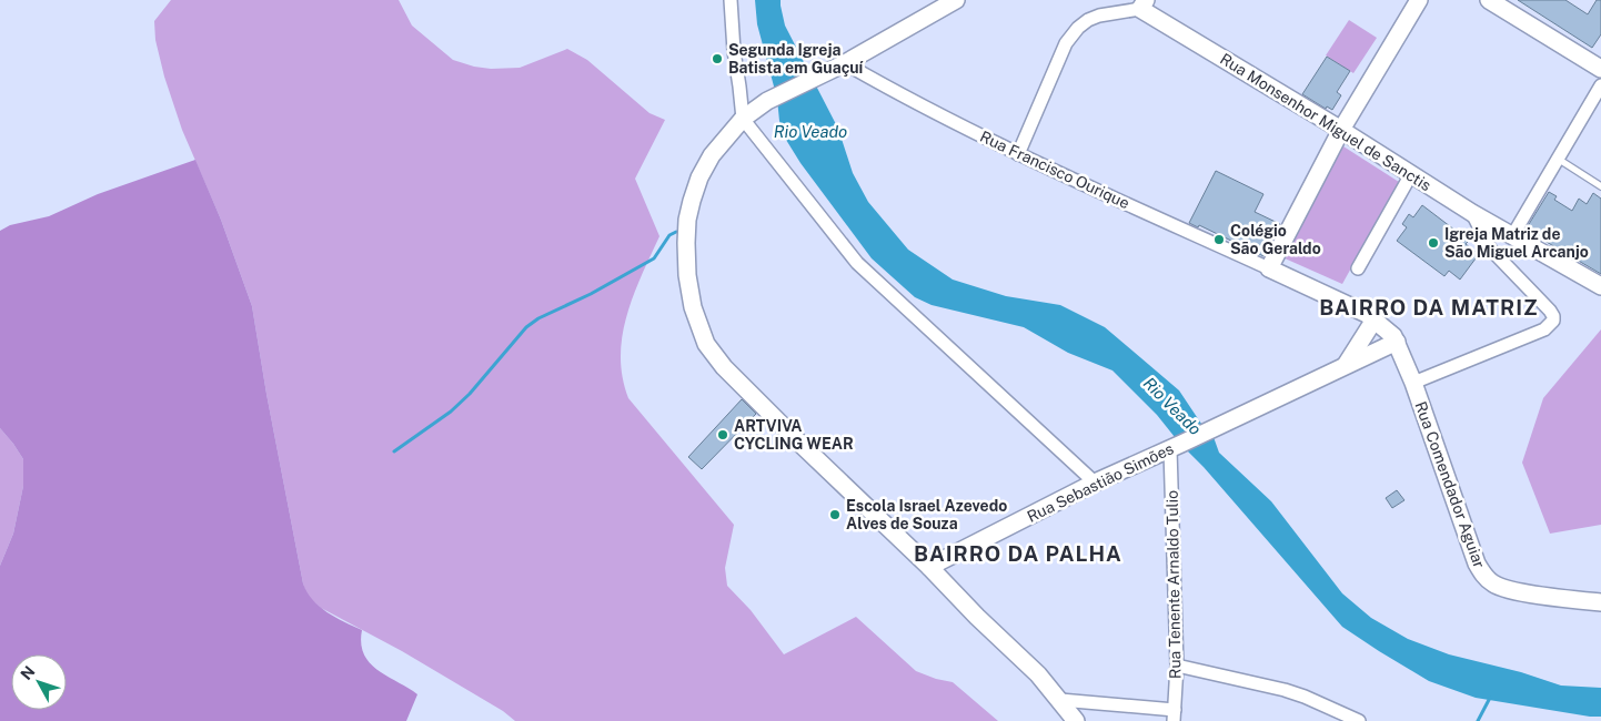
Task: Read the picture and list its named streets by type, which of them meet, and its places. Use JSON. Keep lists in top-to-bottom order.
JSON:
{
  "streets": {
    "street": [
      "Rua Monsenhor Miguel de Sanctis",
      "Rua Francisco Ourique",
      "Rua Sebastião Simões",
      "Rua Comendador Aguiar",
      "Rua Tenente Arnaldo Tulio"
    ]
  },
  "crossings": [
    ["Rua Sebastião Simões", "Rua Comendador Aguiar"],
    ["Rua Sebastião Simões", "Rua Tenente Arnaldo Tulio"]
  ],
  "districts": ["BAIRRO DA MATRIZ", "BAIRRO DA PALHA"],
  "water": ["Rio Veado"],
  "places": [
    "Segunda Igreja Batista em Guaçuí",
    "Colégio São Geraldo",
    "Igreja Matriz de São Miguel Arcanjo",
    "ARTVIVA CYCLING WEAR",
    "Escola Israel Azevedo Alves de Souza"
  ],
  "north": "top left"
}
